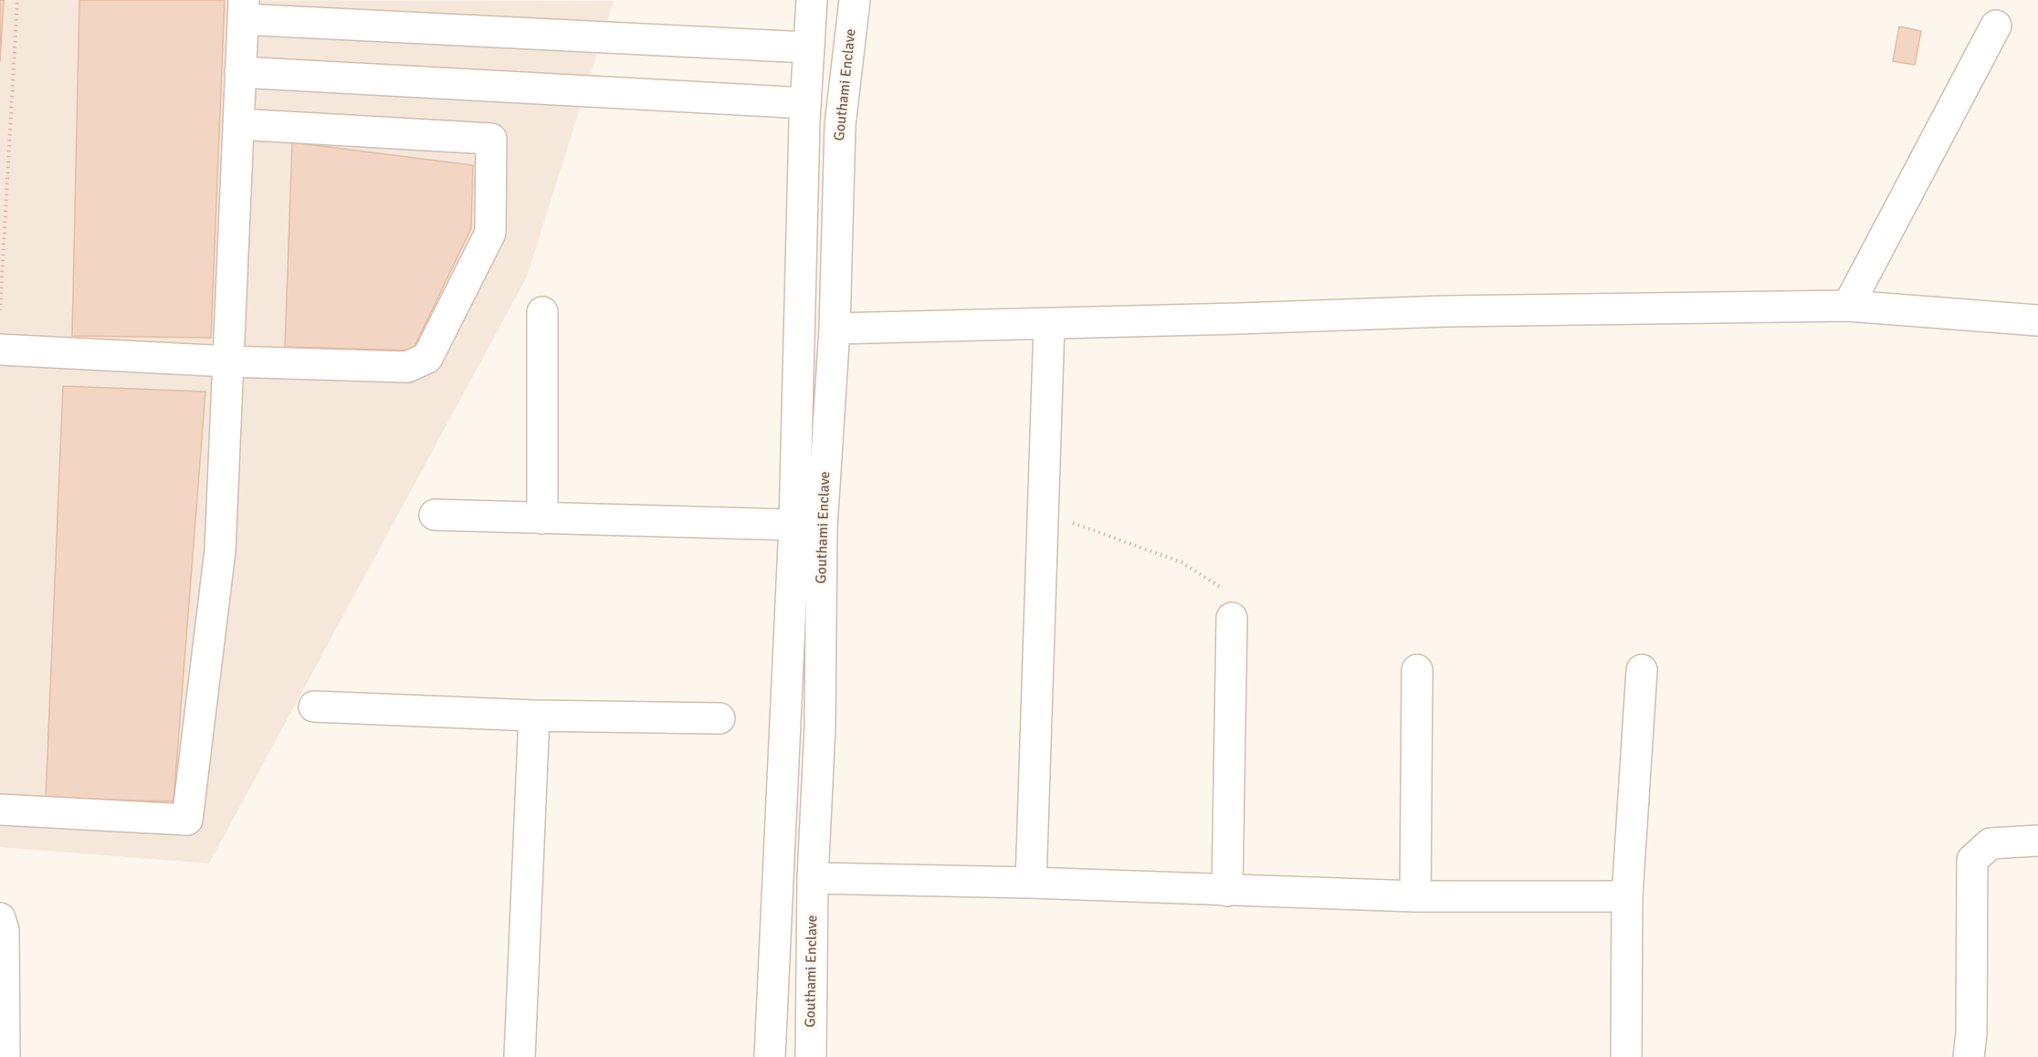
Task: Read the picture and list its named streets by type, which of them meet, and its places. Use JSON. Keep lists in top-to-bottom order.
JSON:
{
  "streets": {
    "street": ["Gouthami Enclave"]
  }
}
